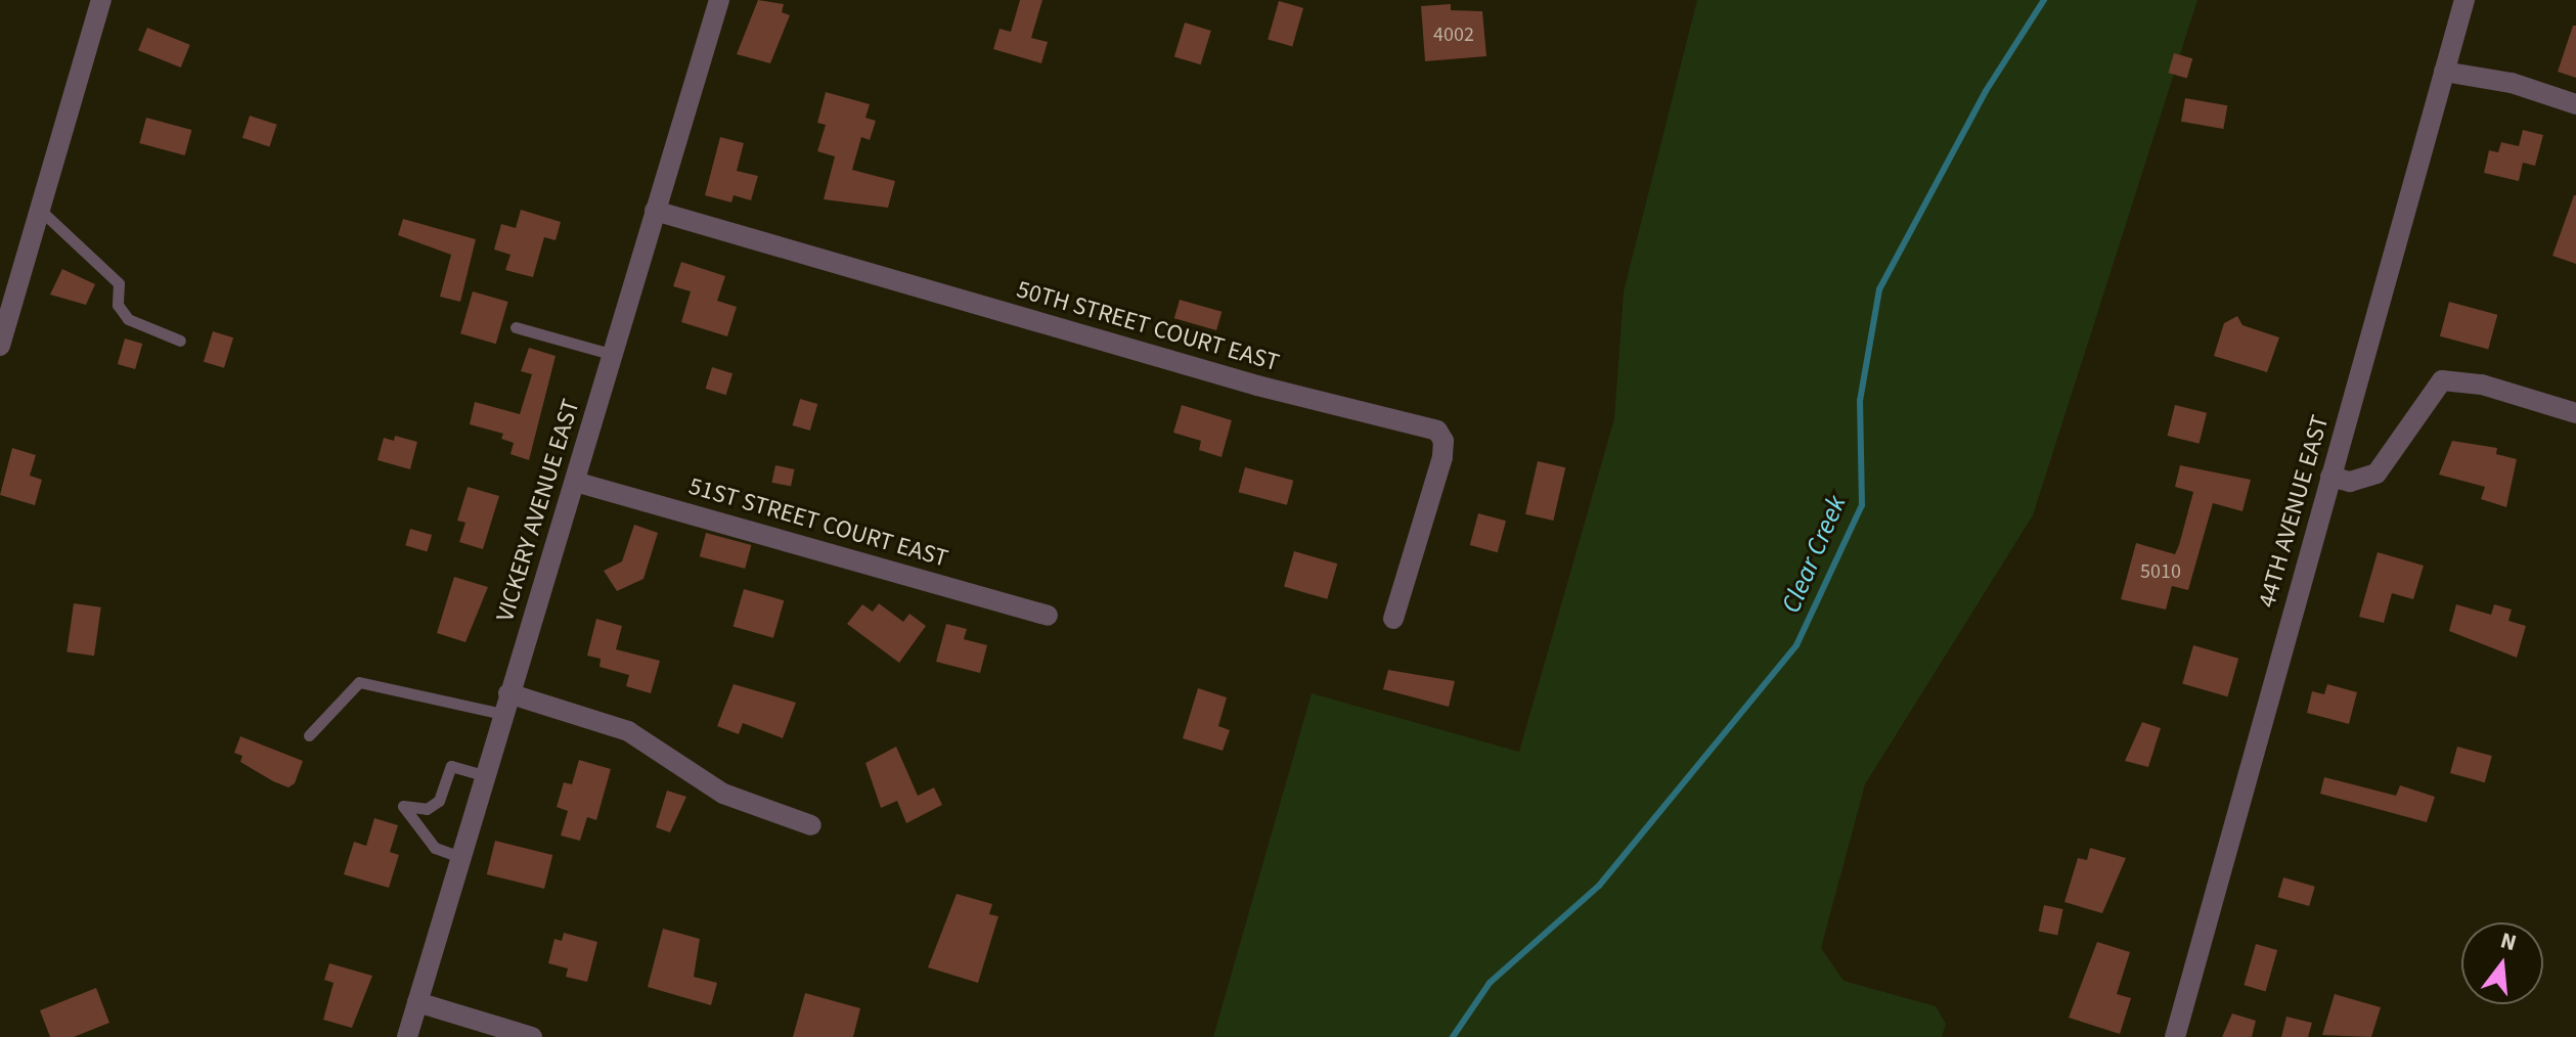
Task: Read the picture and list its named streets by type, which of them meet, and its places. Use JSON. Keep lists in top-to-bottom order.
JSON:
{
  "streets": {
    "street": [
      "50TH STREET COURT EAST",
      "VICKERY AVENUE EAST",
      "44TH AVENUE EAST",
      "51ST STREET COURT EAST"
    ]
  },
  "crossings": [
    ["50TH STREET COURT EAST", "VICKERY AVENUE EAST"],
    ["VICKERY AVENUE EAST", "51ST STREET COURT EAST"]
  ],
  "water": ["Clear Creek"],
  "house_numbers": ["4002", "5010"],
  "north": "top"
}
